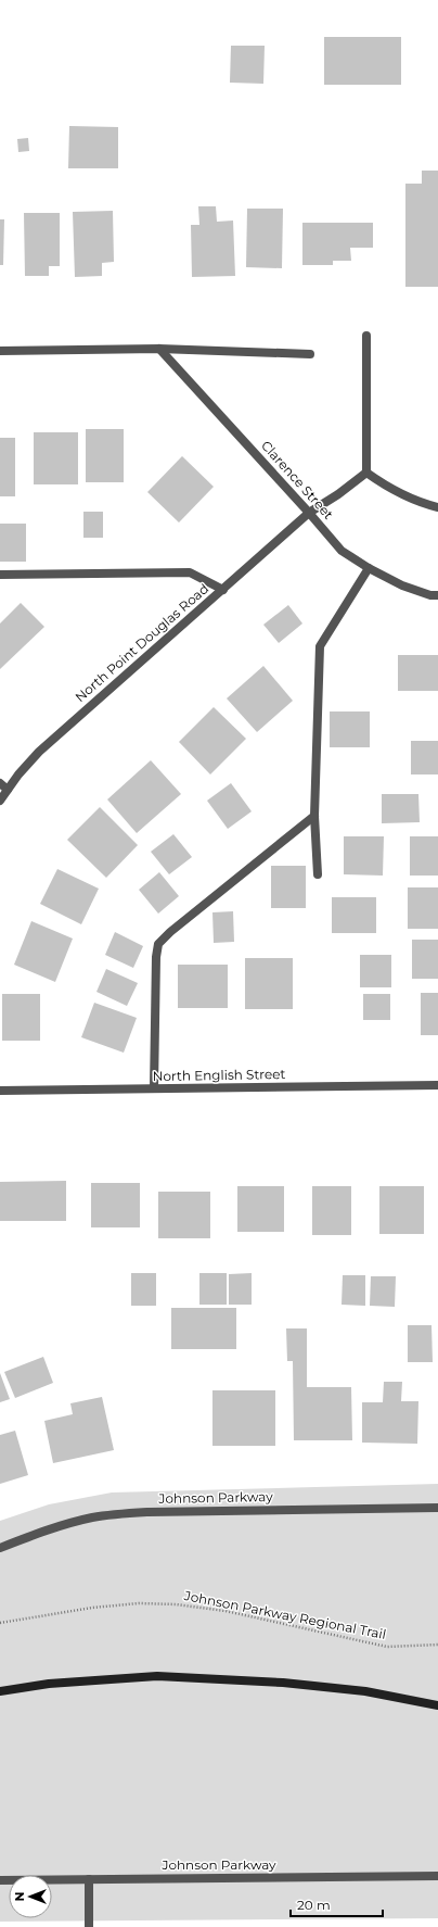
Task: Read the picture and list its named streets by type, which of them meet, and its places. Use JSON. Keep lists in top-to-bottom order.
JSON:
{
  "streets": {
    "street": [
      "Clarence Street",
      "North Point Douglas Road",
      "North English Street",
      "Johnson Parkway"
    ],
    "path": ["Johnson Parkway Regional Trail"]
  },
  "crossings": [
    ["Clarence Street", "North Point Douglas Road"]
  ],
  "scale_bar": "20 m",
  "north": "left"
}
